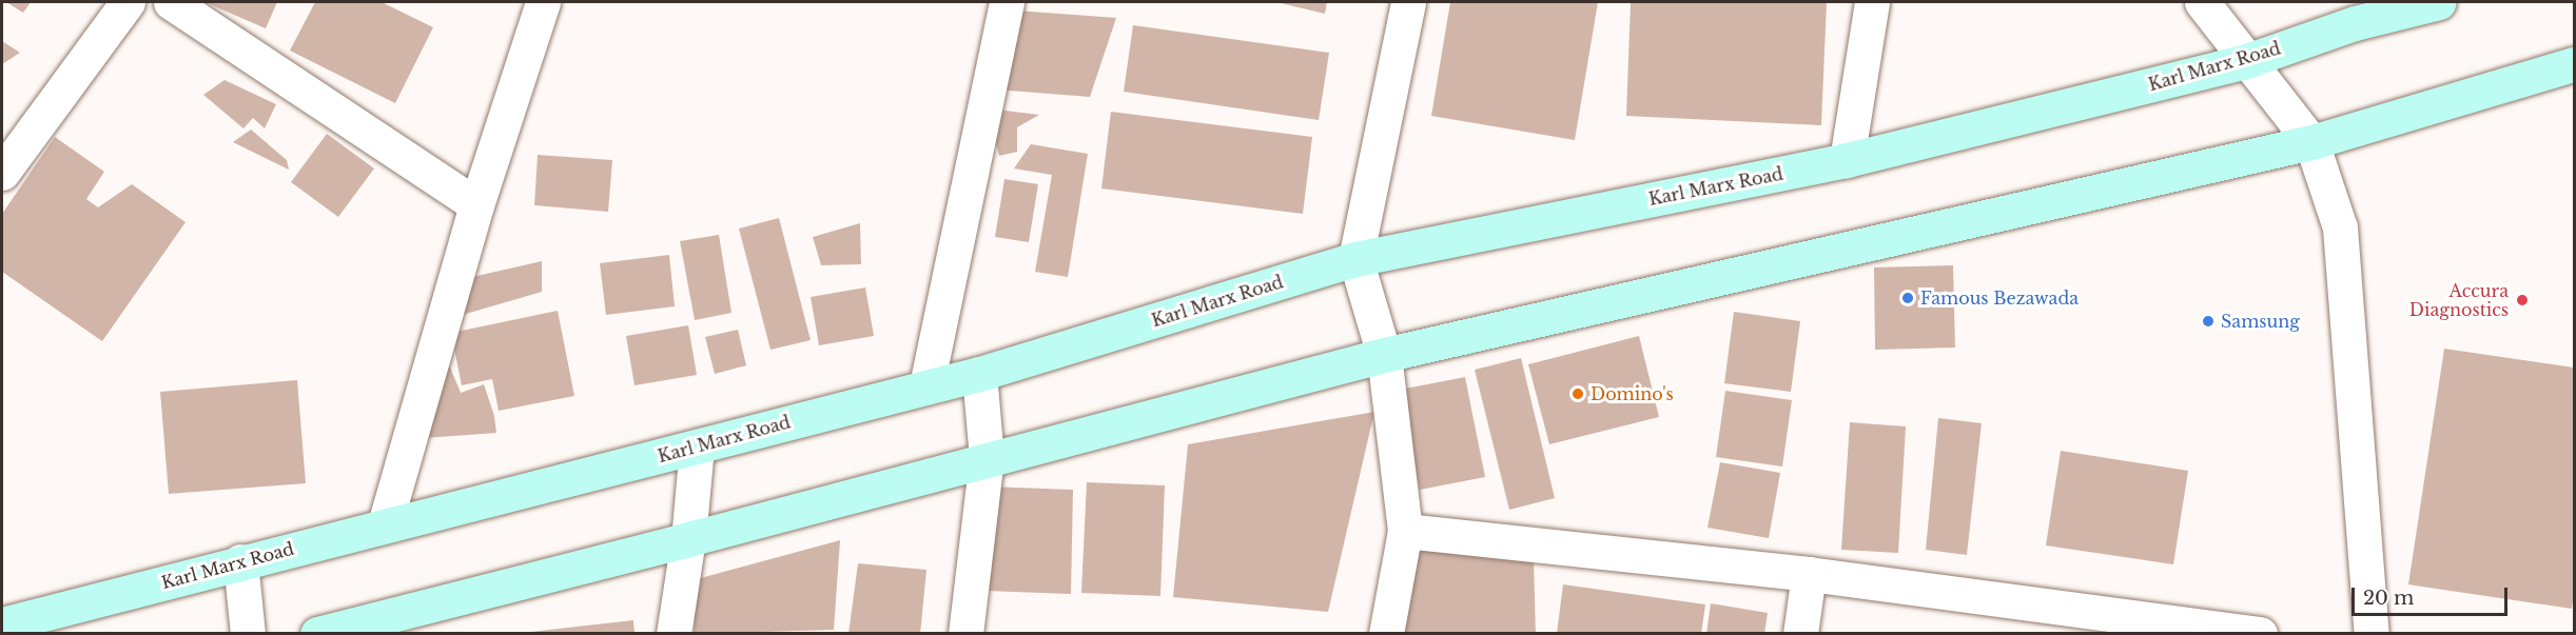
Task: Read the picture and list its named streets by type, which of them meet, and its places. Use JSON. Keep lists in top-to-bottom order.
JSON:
{
  "streets": {
    "main road": ["Karl Marx Road"]
  },
  "places": [
    "Famous Bezawada",
    "Accura Diagnostics",
    "Samsung",
    "Domino's"
  ],
  "scale_bar": "20 m"
}
